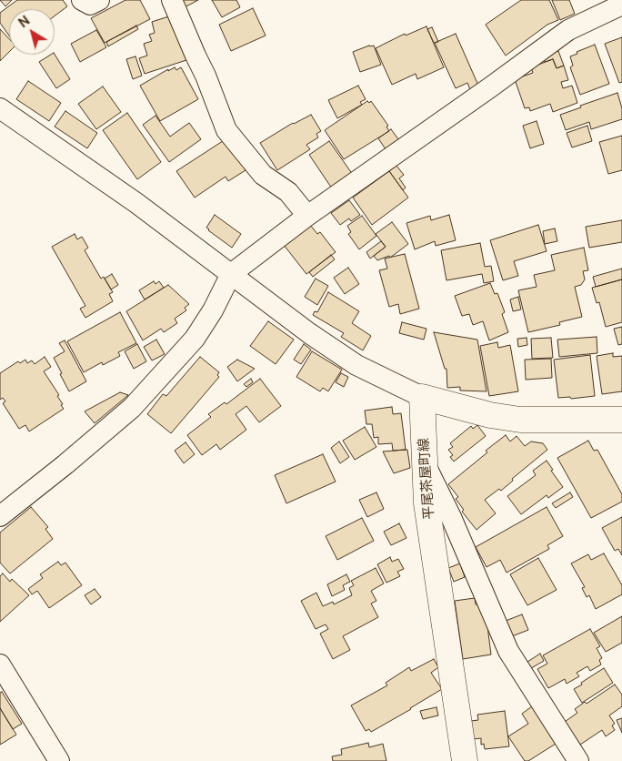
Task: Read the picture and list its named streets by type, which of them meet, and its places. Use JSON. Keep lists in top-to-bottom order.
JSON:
{
  "streets": {
    "main road": ["平尾茶屋町線"]
  },
  "north": "top left"
}
